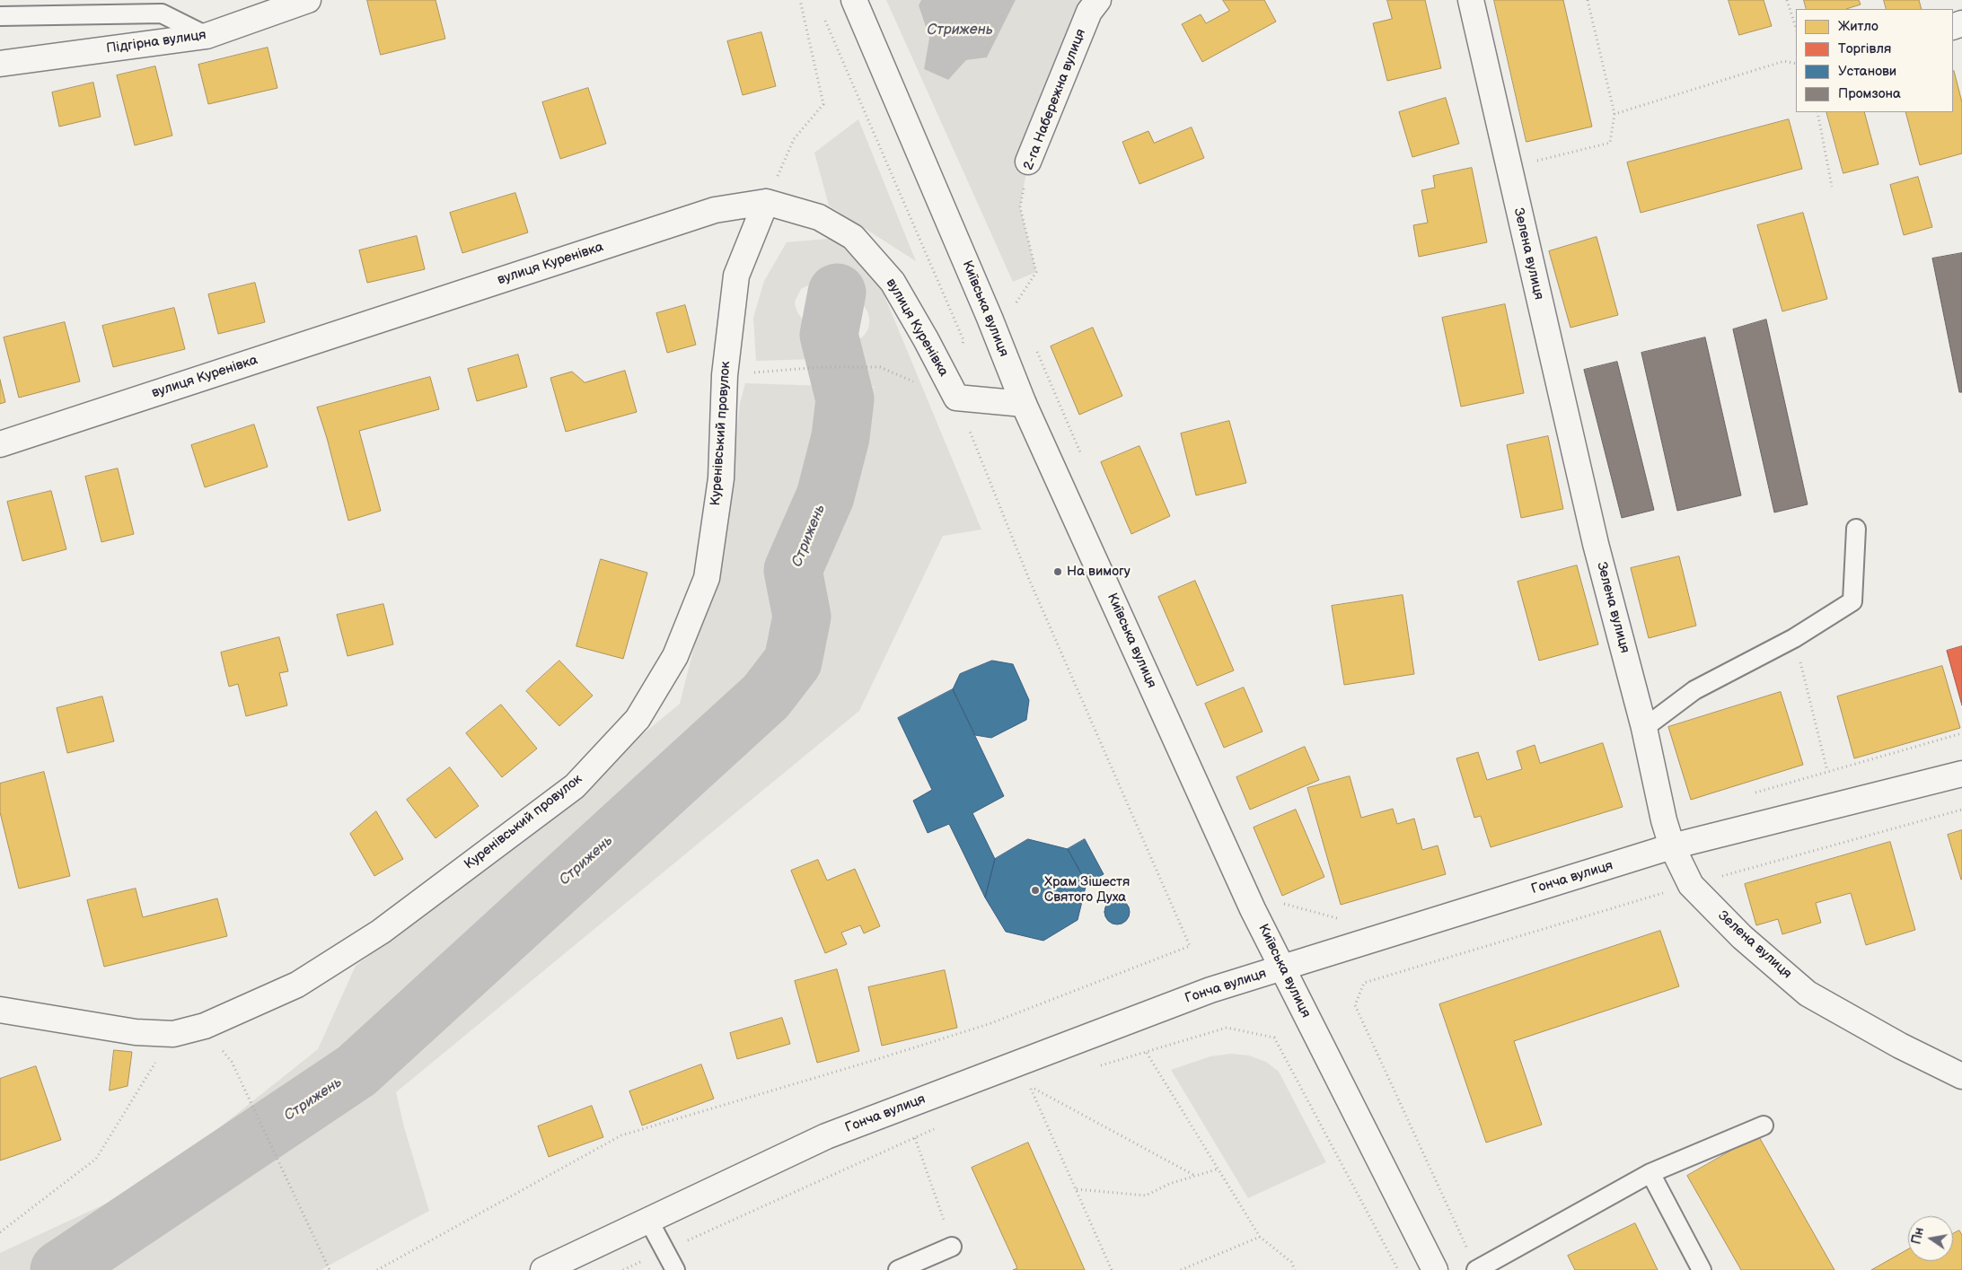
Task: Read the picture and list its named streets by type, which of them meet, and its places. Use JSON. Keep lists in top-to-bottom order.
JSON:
{
  "streets": {
    "street": [
      "Підгірна вулиця",
      "2-га Набережна вулиця",
      "Зелена вулиця",
      "вулиця Куренівка",
      "Київська вулиця",
      "Куренівський провулок",
      "Гонча вулиця"
    ]
  },
  "crossings": [
    ["Зелена вулиця", "Гонча вулиця"],
    ["вулиця Куренівка", "Куренівський провулок"],
    ["Київська вулиця", "Гонча вулиця"]
  ],
  "water": ["Стрижень"],
  "places": ["На вимогу", "Храм Зішестя Святого Духа"],
  "legend": [
    "Житло",
    "Торгівля",
    "Установи",
    "Промзона"
  ],
  "north": "left"
}
